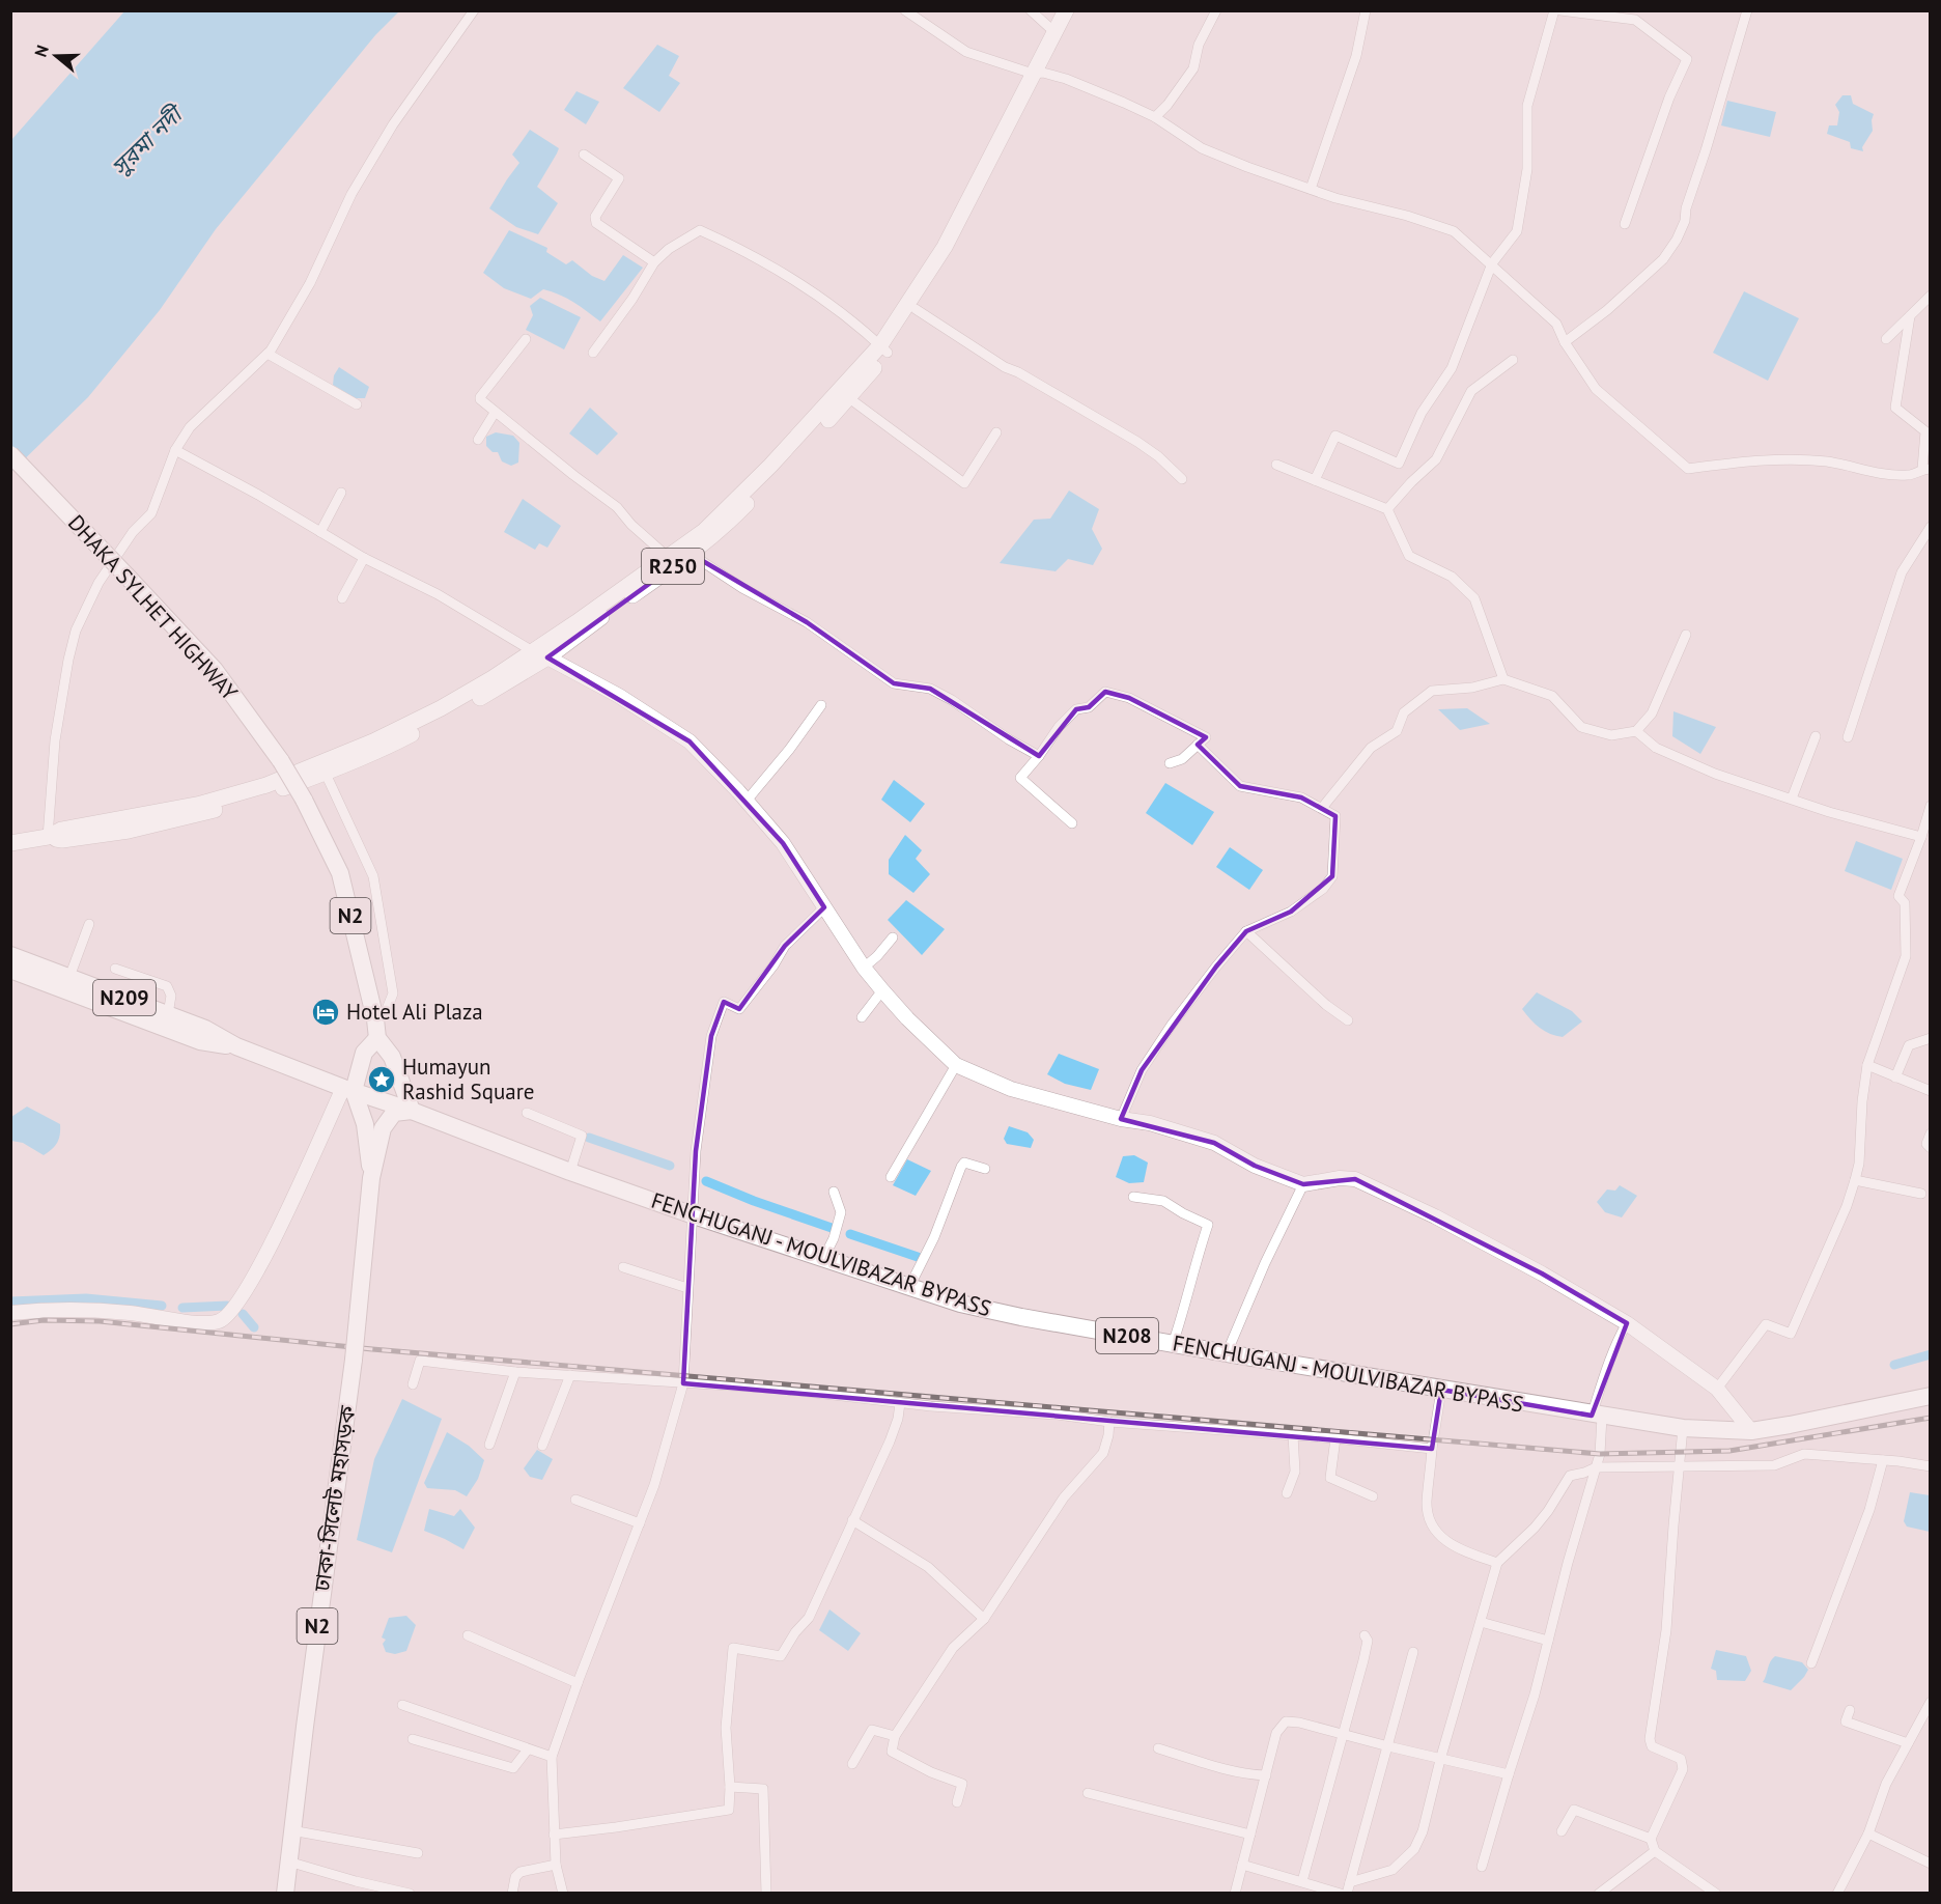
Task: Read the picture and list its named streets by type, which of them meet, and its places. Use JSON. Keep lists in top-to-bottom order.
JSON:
{
  "streets": {
    "highway": [
      "DHAKA SYLHET HIGHWAY",
      "N2",
      "N209",
      "FENCHUGANJ - MOULVIBAZAR BYPASS",
      "N208",
      "ঢাকা-সিলেট মহাসড়ক"
    ],
    "main road": ["R250"]
  },
  "crossings": [
    ["DHAKA SYLHET HIGHWAY", "N2"],
    ["N2", "FENCHUGANJ - MOULVIBAZAR BYPASS"],
    ["N2", "ঢাকা-সিলেট মহাসড়ক"],
    ["N209", "FENCHUGANJ - MOULVIBAZAR BYPASS"],
    ["N209", "ঢাকা-সিলেট মহাসড়ক"],
    ["FENCHUGANJ - MOULVIBAZAR BYPASS", "ঢাকা-সিলেট মহাসড়ক"]
  ],
  "water": ["সুরমা নদী"],
  "places": {
    "hotel": ["Hotel Ali Plaza"],
    "place": ["Humayun Rashid Square"]
  },
  "north": "left"
}
